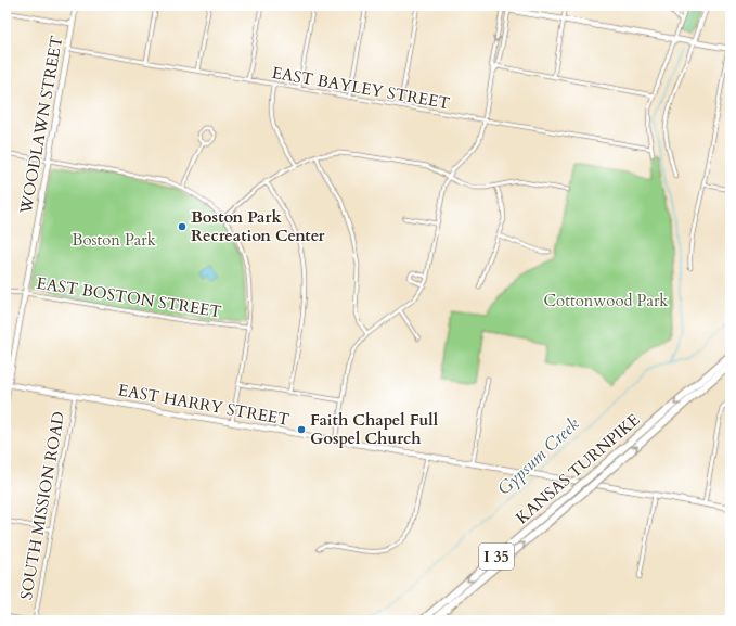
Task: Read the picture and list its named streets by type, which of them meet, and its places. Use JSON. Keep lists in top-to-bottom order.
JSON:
{
  "streets": {
    "highway": ["KANSAS TURNPIKE", "I 35"],
    "main road": ["WOODLAWN STREET", "EAST HARRY STREET"],
    "street": ["EAST BAYLEY STREET", "EAST BOSTON STREET", "SOUTH MISSION ROAD"]
  },
  "crossings": [
    ["EAST BAYLEY STREET", "WOODLAWN STREET"],
    ["WOODLAWN STREET", "EAST BOSTON STREET"],
    ["WOODLAWN STREET", "EAST HARRY STREET"],
    ["EAST HARRY STREET", "SOUTH MISSION ROAD"]
  ],
  "water": ["Gypsum Creek"],
  "parks": ["Boston Park", "Cottonwood Park"],
  "places": ["Boston Park Recreation Center", "Faith Chapel Full Gospel Church"]
}
